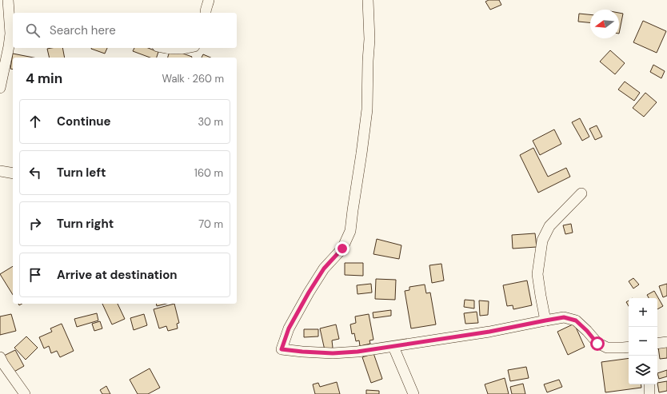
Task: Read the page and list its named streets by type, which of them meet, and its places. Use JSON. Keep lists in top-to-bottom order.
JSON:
{
  "north": "left",
  "page": {
    "search": "Search here",
    "heading": ["4 min", "Walk · 260 m"],
    "list": [
      ["Continue", "30 m"],
      ["Turn left", "160 m"],
      ["Turn right", "70 m"],
      "Arrive at destination"
    ],
    "map_buttons": ["+", "−"]
  }
}
